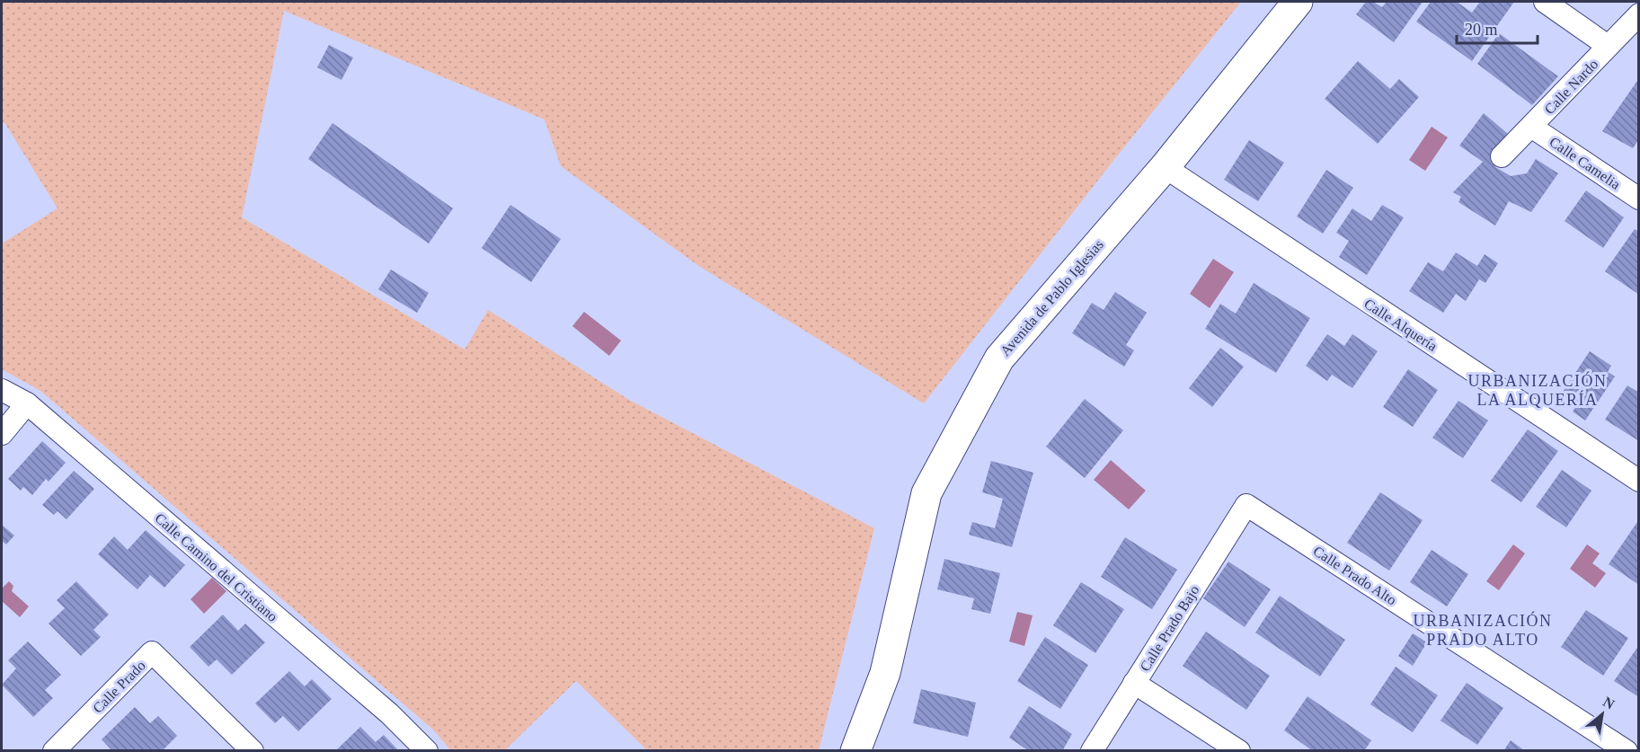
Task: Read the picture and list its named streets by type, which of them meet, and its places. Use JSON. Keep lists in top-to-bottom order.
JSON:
{
  "streets": {
    "main road": ["Avenida de Pablo Iglesias"],
    "street": [
      "Calle Nardo",
      "Calle Camelia",
      "Calle Alquería",
      "Calle Camino del Cristiano",
      "Calle Prado Alto",
      "Calle Prado Bajo",
      "Calle Prado"
    ]
  },
  "crossings": [
    ["Calle Nardo", "Calle Camelia"],
    ["Avenida de Pablo Iglesias", "Calle Alquería"],
    ["Calle Prado Alto", "Calle Prado Bajo"]
  ],
  "districts": ["URBANIZACIÓN LA ALQUERÍA", "URBANIZACIÓN PRADO ALTO"],
  "scale_bar": "20 m",
  "north": "top right"
}
